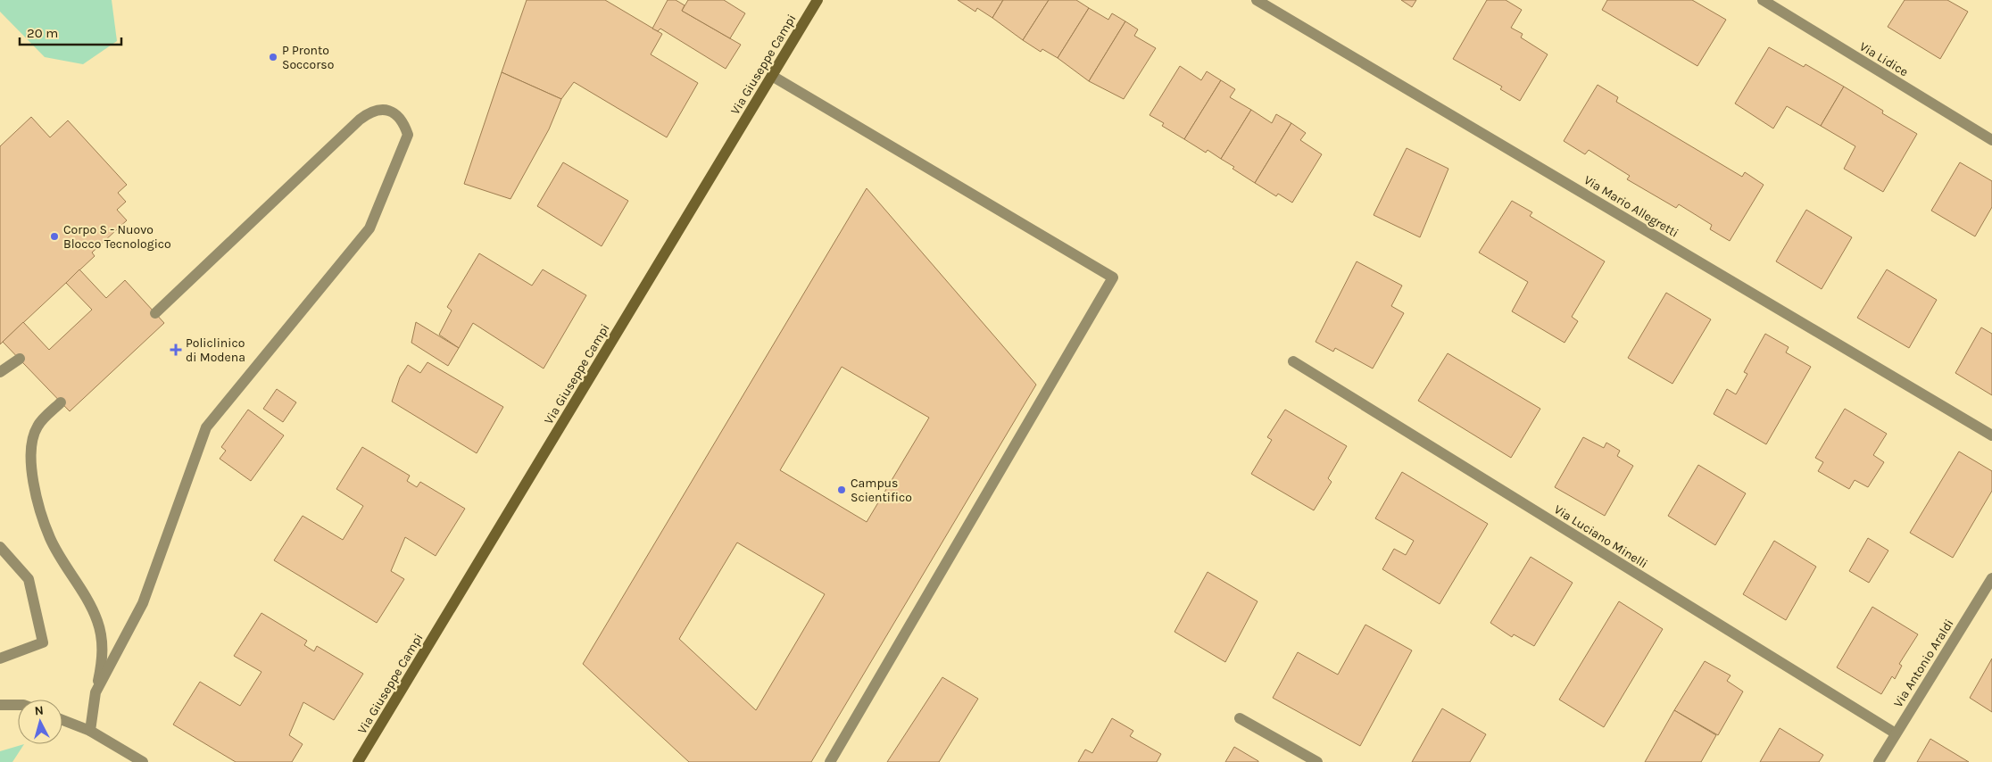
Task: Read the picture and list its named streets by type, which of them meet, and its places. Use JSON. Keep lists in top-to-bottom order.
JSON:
{
  "streets": {
    "street": [
      "Via Lidice",
      "Via Giuseppe Campi",
      "Via Mario Allegretti",
      "Via Luciano Minelli",
      "Via Antonio Araldi"
    ]
  },
  "crossings": [
    ["Via Luciano Minelli", "Via Antonio Araldi"]
  ],
  "places": {
    "other": ["P Pronto Soccorso", "Corpo S - Nuovo Blocco Tecnologico", "Campus Scientifico"],
    "health": ["Policlinico di Modena"]
  },
  "scale_bar": "20 m",
  "north": "top"
}
